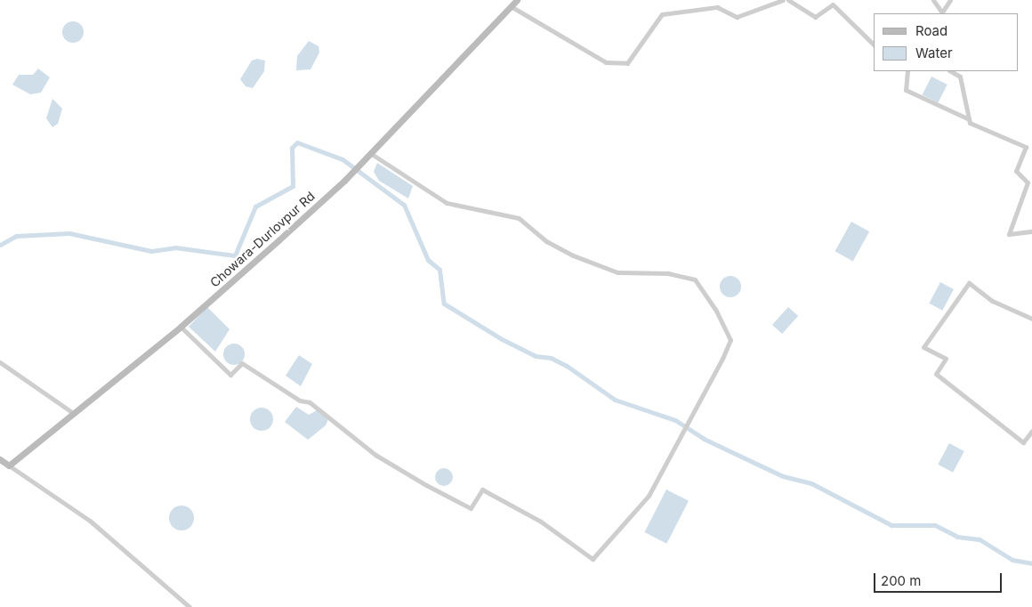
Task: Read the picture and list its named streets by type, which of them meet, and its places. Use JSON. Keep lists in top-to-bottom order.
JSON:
{
  "streets": {
    "street": ["Chowara-Durlovpur Rd"]
  },
  "legend": ["Road", "Water"],
  "scale_bar": "200 m"
}
